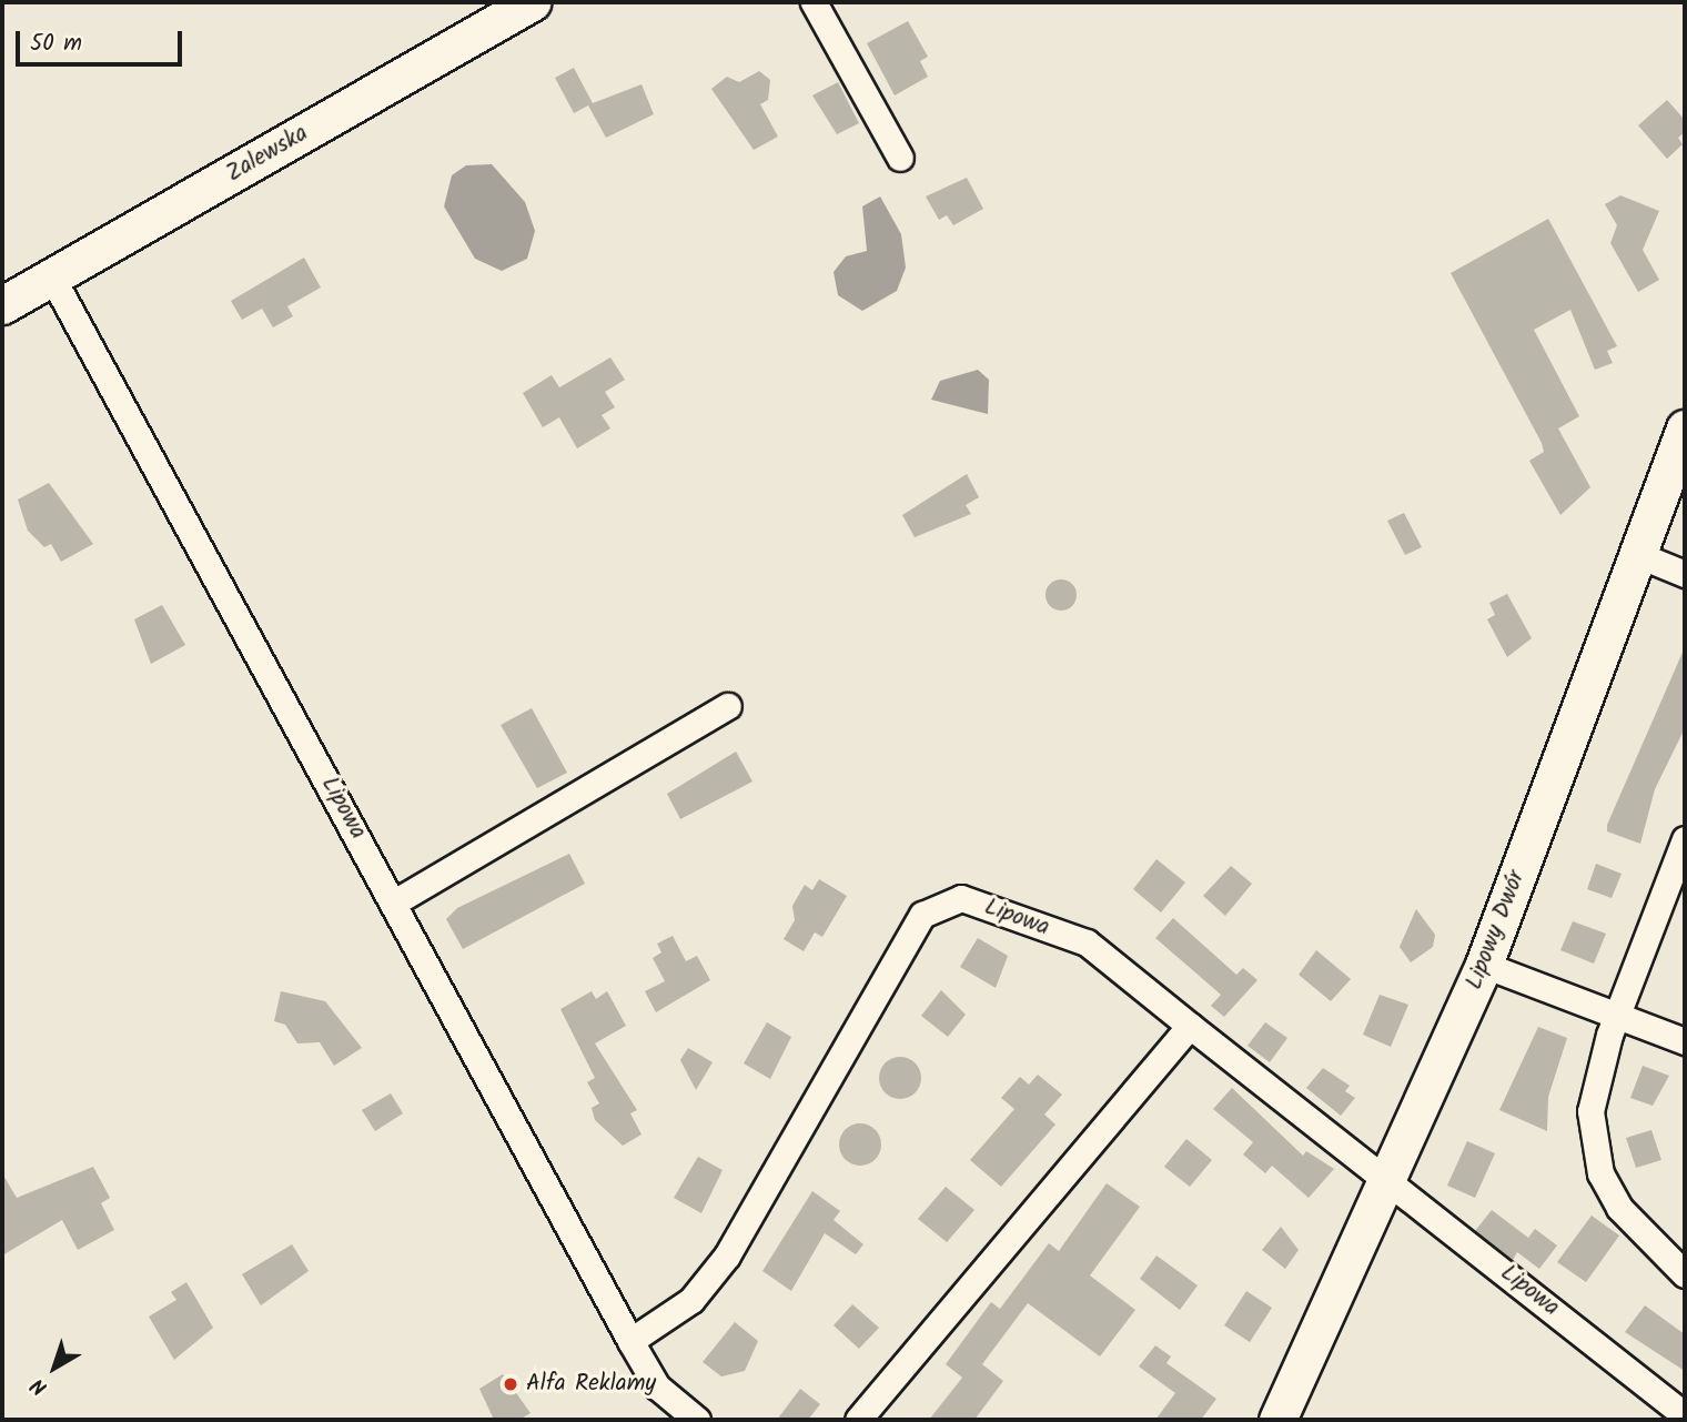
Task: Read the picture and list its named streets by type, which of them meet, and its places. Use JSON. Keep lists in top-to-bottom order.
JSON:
{
  "streets": {
    "street": ["Zalewska", "Lipowa", "Lipowy Dwór"]
  },
  "crossings": [
    ["Zalewska", "Lipowa"],
    ["Lipowa", "Lipowy Dwór"]
  ],
  "places": ["Alfa Reklamy"],
  "scale_bar": "50 m",
  "north": "bottom left"
}
